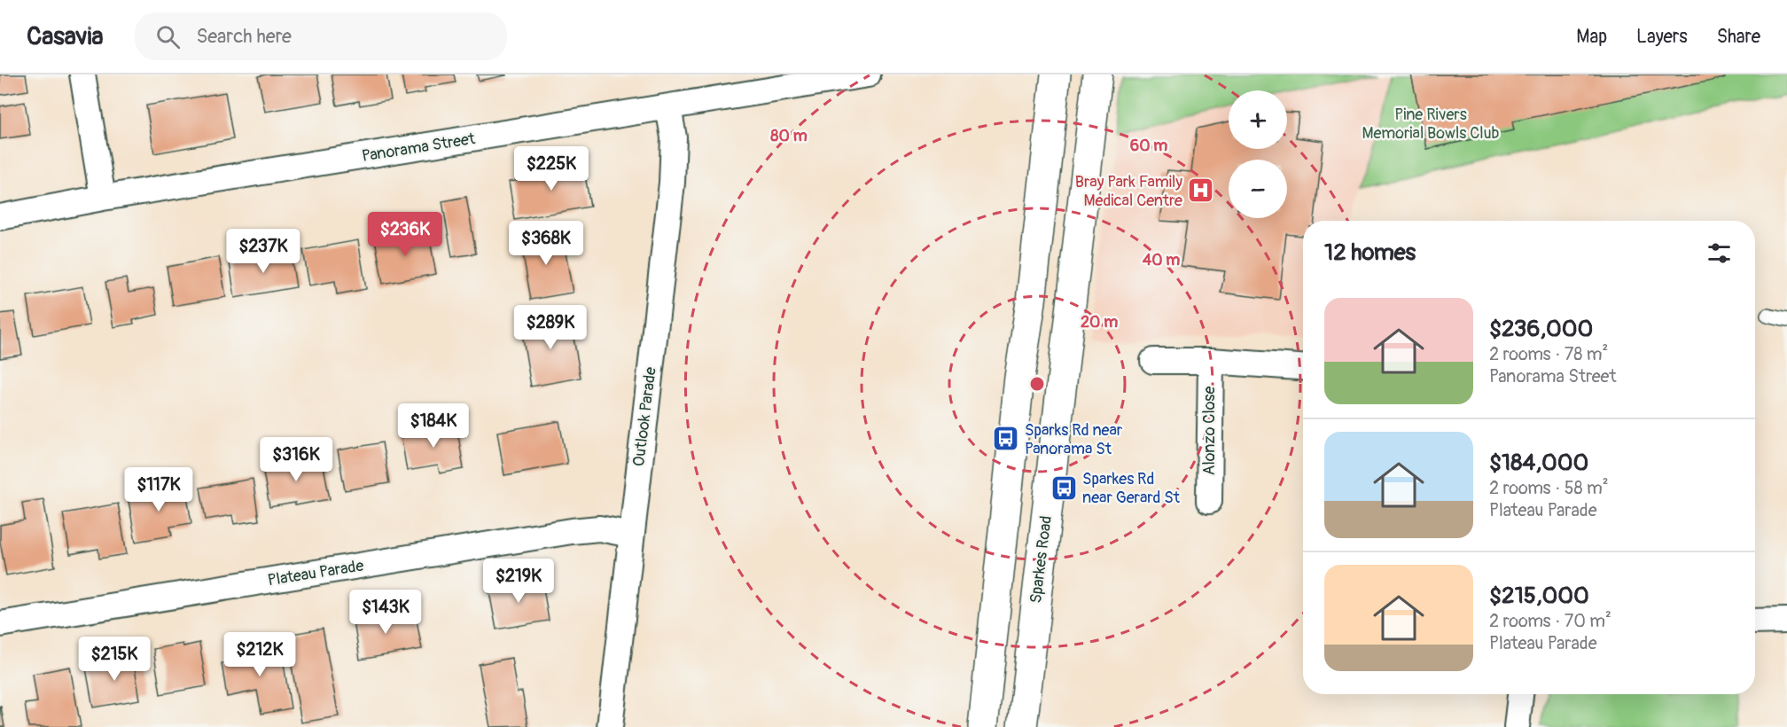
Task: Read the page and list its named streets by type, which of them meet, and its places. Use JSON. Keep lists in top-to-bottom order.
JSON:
{
  "streets": {
    "street": [
      "Panorama Street",
      "Outlook Parade",
      "Alonzo Close",
      "Sparkes Road",
      "Plateau Parade"
    ]
  },
  "crossings": [
    ["Panorama Street", "Outlook Parade"],
    ["Outlook Parade", "Plateau Parade"]
  ],
  "parks": ["Pine Rivers Memorial Bowls Club"],
  "places": {
    "hospital": ["Bray Park Family Medical Centre"],
    "bus stop": ["Sparks Rd near Panorama St", "Sparkes Rd near Gerard St"]
  },
  "page": {
    "header": "Casavia",
    "search": "Search here",
    "nav": ["Map", "Layers", "Share"],
    "map_buttons": ["+", "−"],
    "price": [
      "$225K",
      "$236K",
      "$368K",
      "$237K",
      "$289K",
      "$184K",
      "$316K",
      "$117K",
      "$219K",
      "$143K",
      "$212K",
      "$215K"
    ],
    "heading": "12 homes",
    "list": [
      {
        "name": "$236,000",
        "note": "2 rooms · 78 m² · Panorama Street"
      },
      {
        "name": "$184,000",
        "note": "2 rooms · 58 m² · Plateau Parade"
      },
      {
        "name": "$215,000",
        "note": "2 rooms · 70 m² · Plateau Parade"
      }
    ]
  },
  "rings": [
    "80 m",
    "60 m",
    "40 m",
    "20 m"
  ]
}
